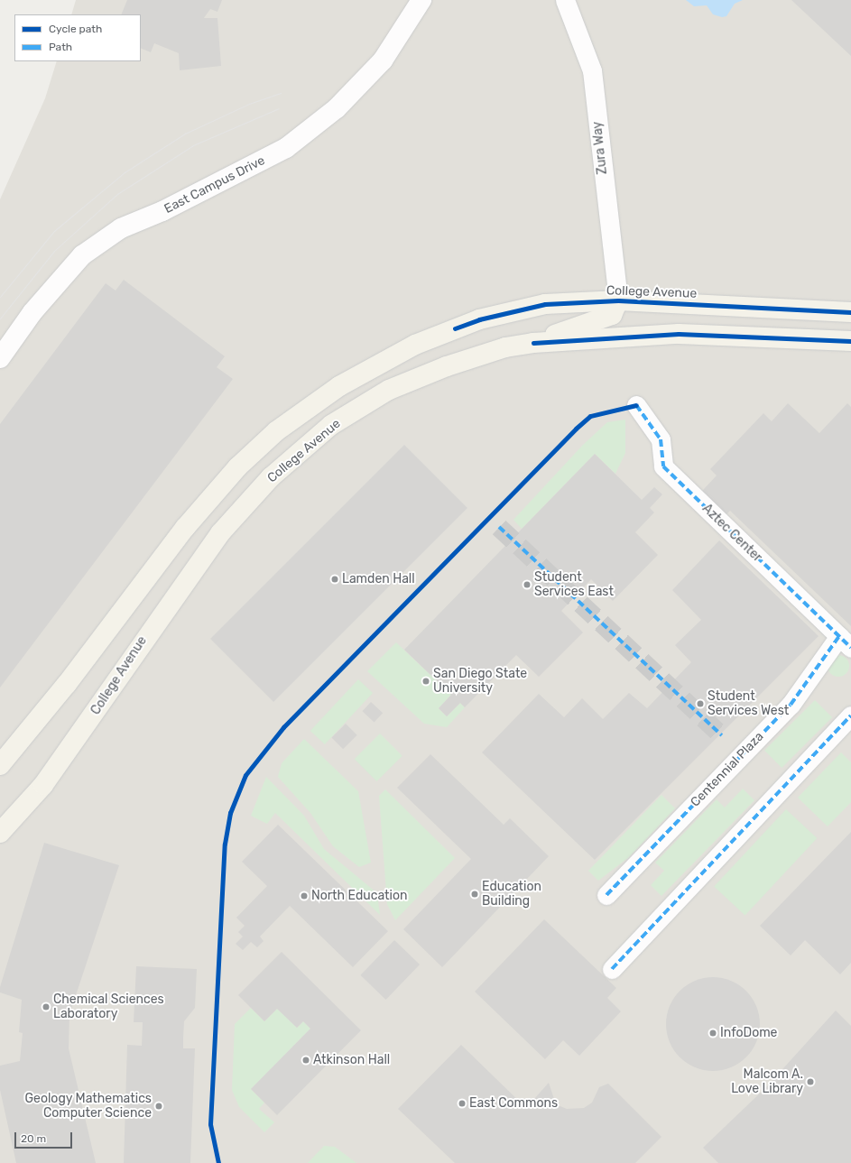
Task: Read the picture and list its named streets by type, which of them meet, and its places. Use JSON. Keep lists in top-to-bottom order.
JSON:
{
  "streets": {
    "main road": ["College Avenue"],
    "street": [
      "Zura Way",
      "East Campus Drive",
      "Aztec Center",
      "Centennial Plaza"
    ]
  },
  "crossings": [
    ["Zura Way", "College Avenue"],
    ["Aztec Center", "Centennial Plaza"]
  ],
  "places": [
    "Lamden Hall",
    "Student Services East",
    "San Diego State University",
    "Student Services West",
    "Education Building",
    "North Education",
    "Chemical Sciences Laboratory",
    "InfoDome",
    "Atkinson Hall",
    "Malcom A. Love Library",
    "East Commons",
    "Geology Mathematics Computer Science"
  ],
  "legend": ["Cycle path", "Path"],
  "scale_bar": "20 m"
}
